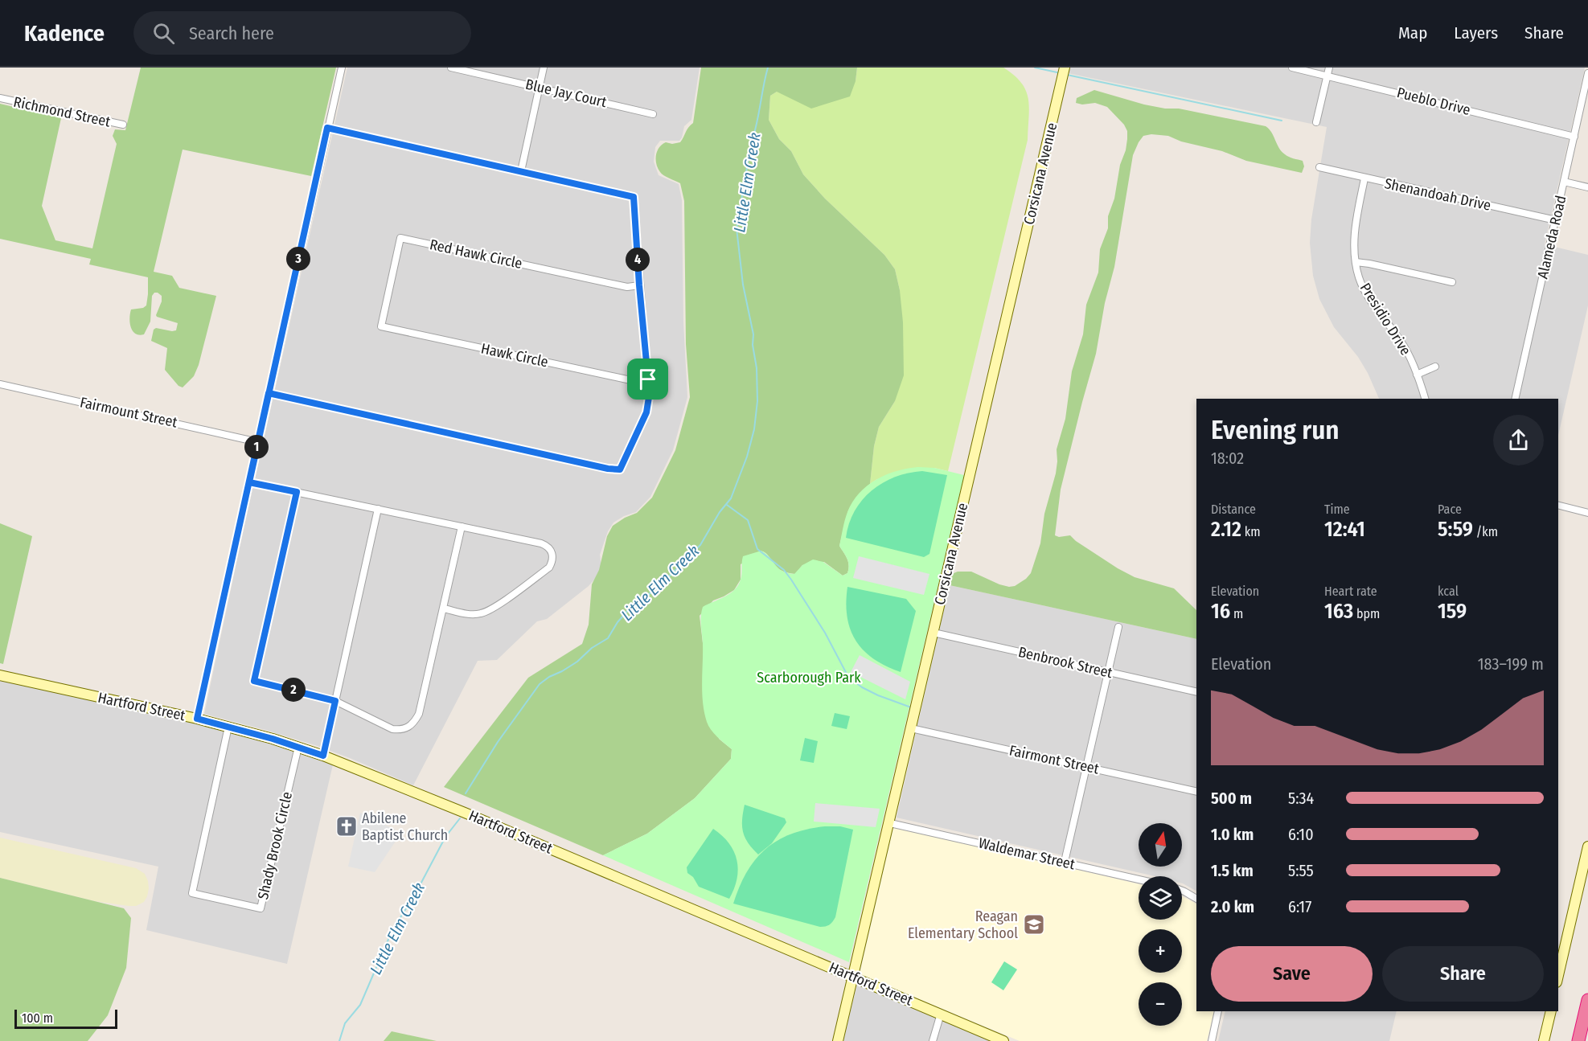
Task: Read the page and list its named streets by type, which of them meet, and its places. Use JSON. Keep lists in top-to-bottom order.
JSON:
{
  "streets": {
    "street": [
      "Blue Jay Court",
      "Pueblo Drive",
      "Richmond Street",
      "Corsicana Avenue",
      "Shenandoah Drive",
      "Alameda Road",
      "Red Hawk Circle",
      "Presidio Drive",
      "Hawk Circle",
      "Fairmount Street",
      "Benbrook Street",
      "Hartford Street",
      "Fairmont Street",
      "Shady Brook Circle",
      "Waldemar Street"
    ]
  },
  "crossings": [
    ["Pueblo Drive", "Alameda Road"],
    ["Corsicana Avenue", "Benbrook Street"],
    ["Corsicana Avenue", "Hartford Street"],
    ["Corsicana Avenue", "Fairmont Street"],
    ["Corsicana Avenue", "Waldemar Street"],
    ["Shenandoah Drive", "Alameda Road"],
    ["Shenandoah Drive", "Presidio Drive"],
    ["Red Hawk Circle", "Hawk Circle"],
    ["Hartford Street", "Shady Brook Circle"]
  ],
  "water": ["Little Elm Creek"],
  "parks": ["Scarborough Park"],
  "places": {
    "church": ["Abilene Baptist Church"],
    "school or university": ["Reagan Elementary School"]
  },
  "scale_bar": "100 m",
  "north": "top",
  "page": {
    "header": "Kadence",
    "search": "Search here",
    "nav": ["Map", "Layers", "Share"],
    "pins": [
      "3",
      "4",
      "1",
      "2"
    ],
    "heading": ["Evening run", "18:02"],
    "stats": [
      ["Distance", "2.12 km"],
      ["Time", "12:41"],
      ["Pace", "5:59 /km"],
      ["Elevation", "16 m"],
      ["Heart rate", "163 bpm"],
      ["kcal", "159"]
    ],
    "chart": ["Elevation", "183–199 m"],
    "list": [
      {
        "name": "500 m",
        "note": "5:34"
      },
      {
        "name": "1.0 km",
        "note": "6:10"
      },
      {
        "name": "1.5 km",
        "note": "5:55"
      },
      {
        "name": "2.0 km",
        "note": "6:17"
      }
    ],
    "map_buttons": ["+", "−"],
    "buttons": ["Save", "Share"],
    "scale": "100 m"
  }
}
